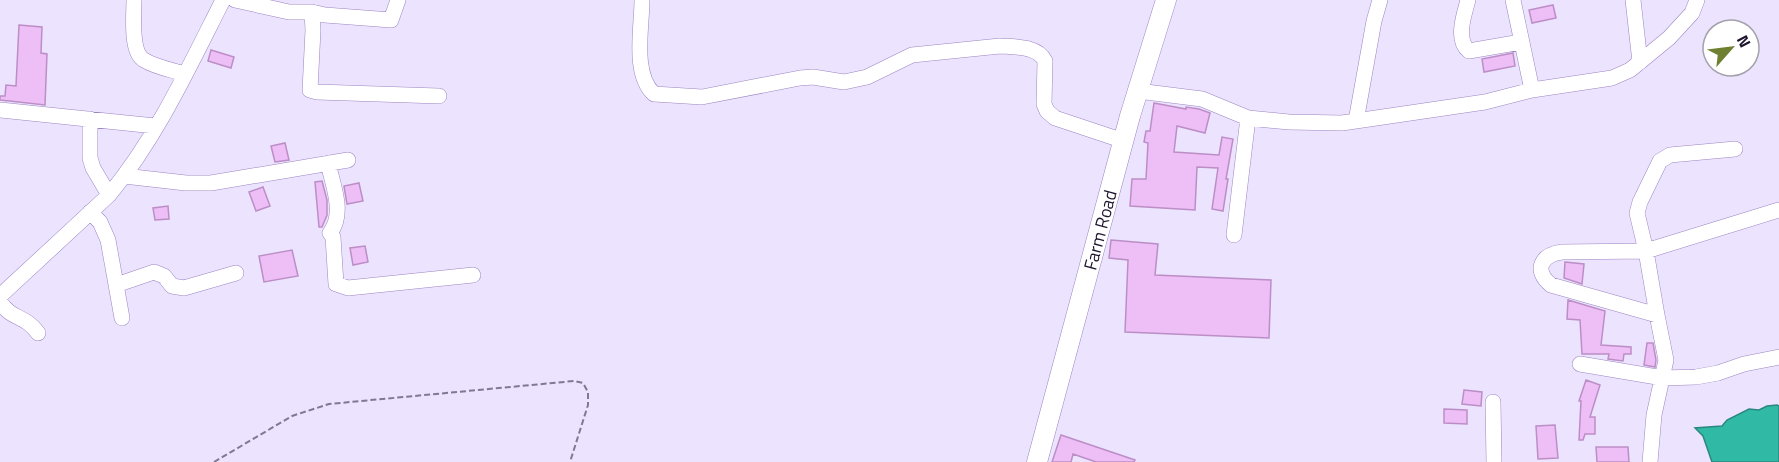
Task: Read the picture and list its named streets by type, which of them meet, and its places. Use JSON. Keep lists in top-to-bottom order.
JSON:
{
  "streets": {
    "main road": ["Farm Road"]
  },
  "north": "top right"
}
